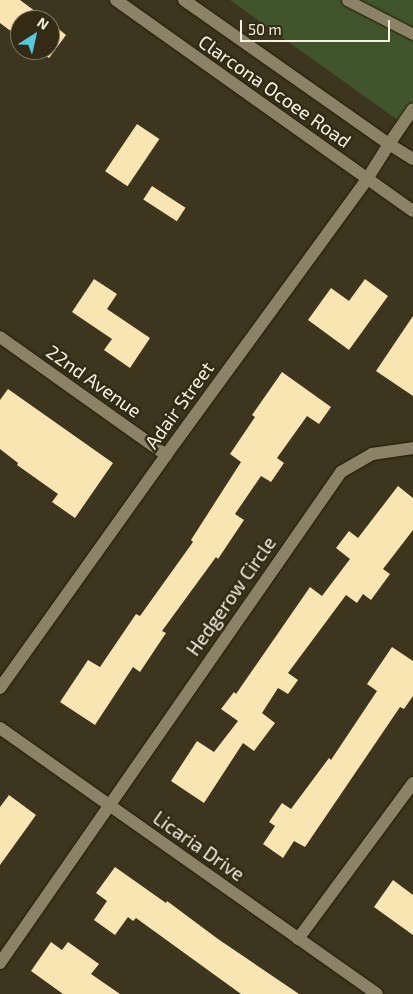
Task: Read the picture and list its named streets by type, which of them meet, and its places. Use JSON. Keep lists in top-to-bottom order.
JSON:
{
  "streets": {
    "street": [
      "Clarcona Ocoee Road",
      "22nd Avenue",
      "Adair Street",
      "Hedgerow Circle",
      "Licaria Drive"
    ]
  },
  "crossings": [
    ["Clarcona Ocoee Road", "Adair Street"],
    ["22nd Avenue", "Adair Street"],
    ["Hedgerow Circle", "Licaria Drive"]
  ],
  "scale_bar": "50 m",
  "north": "top right"
}
